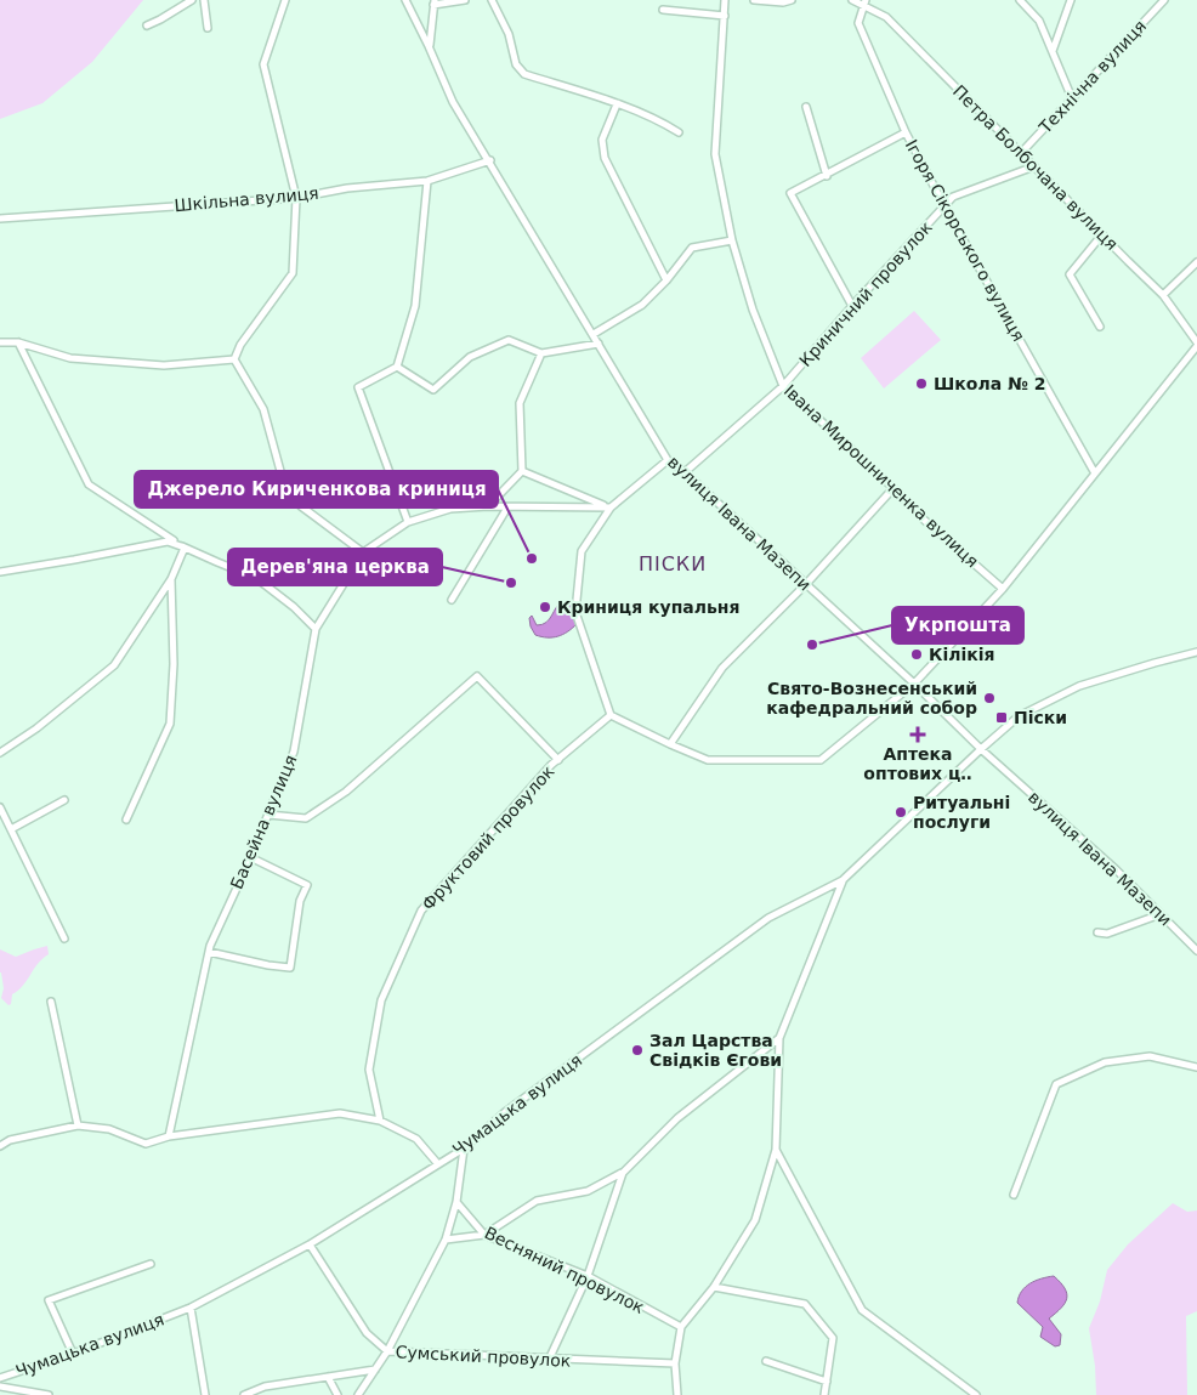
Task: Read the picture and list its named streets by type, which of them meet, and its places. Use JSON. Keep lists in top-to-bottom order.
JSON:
{
  "streets": {
    "street": [
      "Технічна вулиця",
      "Петра Болбочана вулиця",
      "Шкільна вулиця",
      "Ігоря Сікорського вулиця",
      "Криничний провулок",
      "Івана Мирошниченка вулиця",
      "вулиця Івана Мазепи",
      "Басейна вулиця",
      "Фруктовий провулок",
      "Чумацька вулиця",
      "Весняний провулок",
      "Сумський провулок"
    ]
  },
  "crossings": [
    ["Технічна вулиця", "Петра Болбочана вулиця"],
    ["Петра Болбочана вулиця", "Ігоря Сікорського вулиця"],
    ["Петра Болбочана вулиця", "Криничний провулок"],
    ["Петра Болбочана вулиця", "Івана Мирошниченка вулиця"],
    ["Петра Болбочана вулиця", "вулиця Івана Мазепи"],
    ["Петра Болбочана вулиця", "Фруктовий провулок"],
    ["Шкільна вулиця", "вулиця Івана Мазепи"],
    ["Ігоря Сікорського вулиця", "Криничний провулок"],
    ["Криничний провулок", "Івана Мирошниченка вулиця"],
    ["Криничний провулок", "вулиця Івана Мазепи"],
    ["вулиця Івана Мазепи", "Чумацька вулиця"],
    ["Чумацька вулиця", "Сумський провулок"]
  ],
  "districts": ["ПІСКИ"],
  "places": {
    "other": [
      "Школа № 2",
      "Джерело Кириченкова криниця",
      "Дерев'яна церква",
      "Криниця купальня",
      "Укрпошта",
      "Кілікія",
      "Свято-Вознесенський кафедральний собор",
      "Ритуальні послуги",
      "Зал Царства Свідків Єгови"
    ],
    "transit": ["Піски"],
    "health": ["Аптека оптових ц‥"]
  }
}
